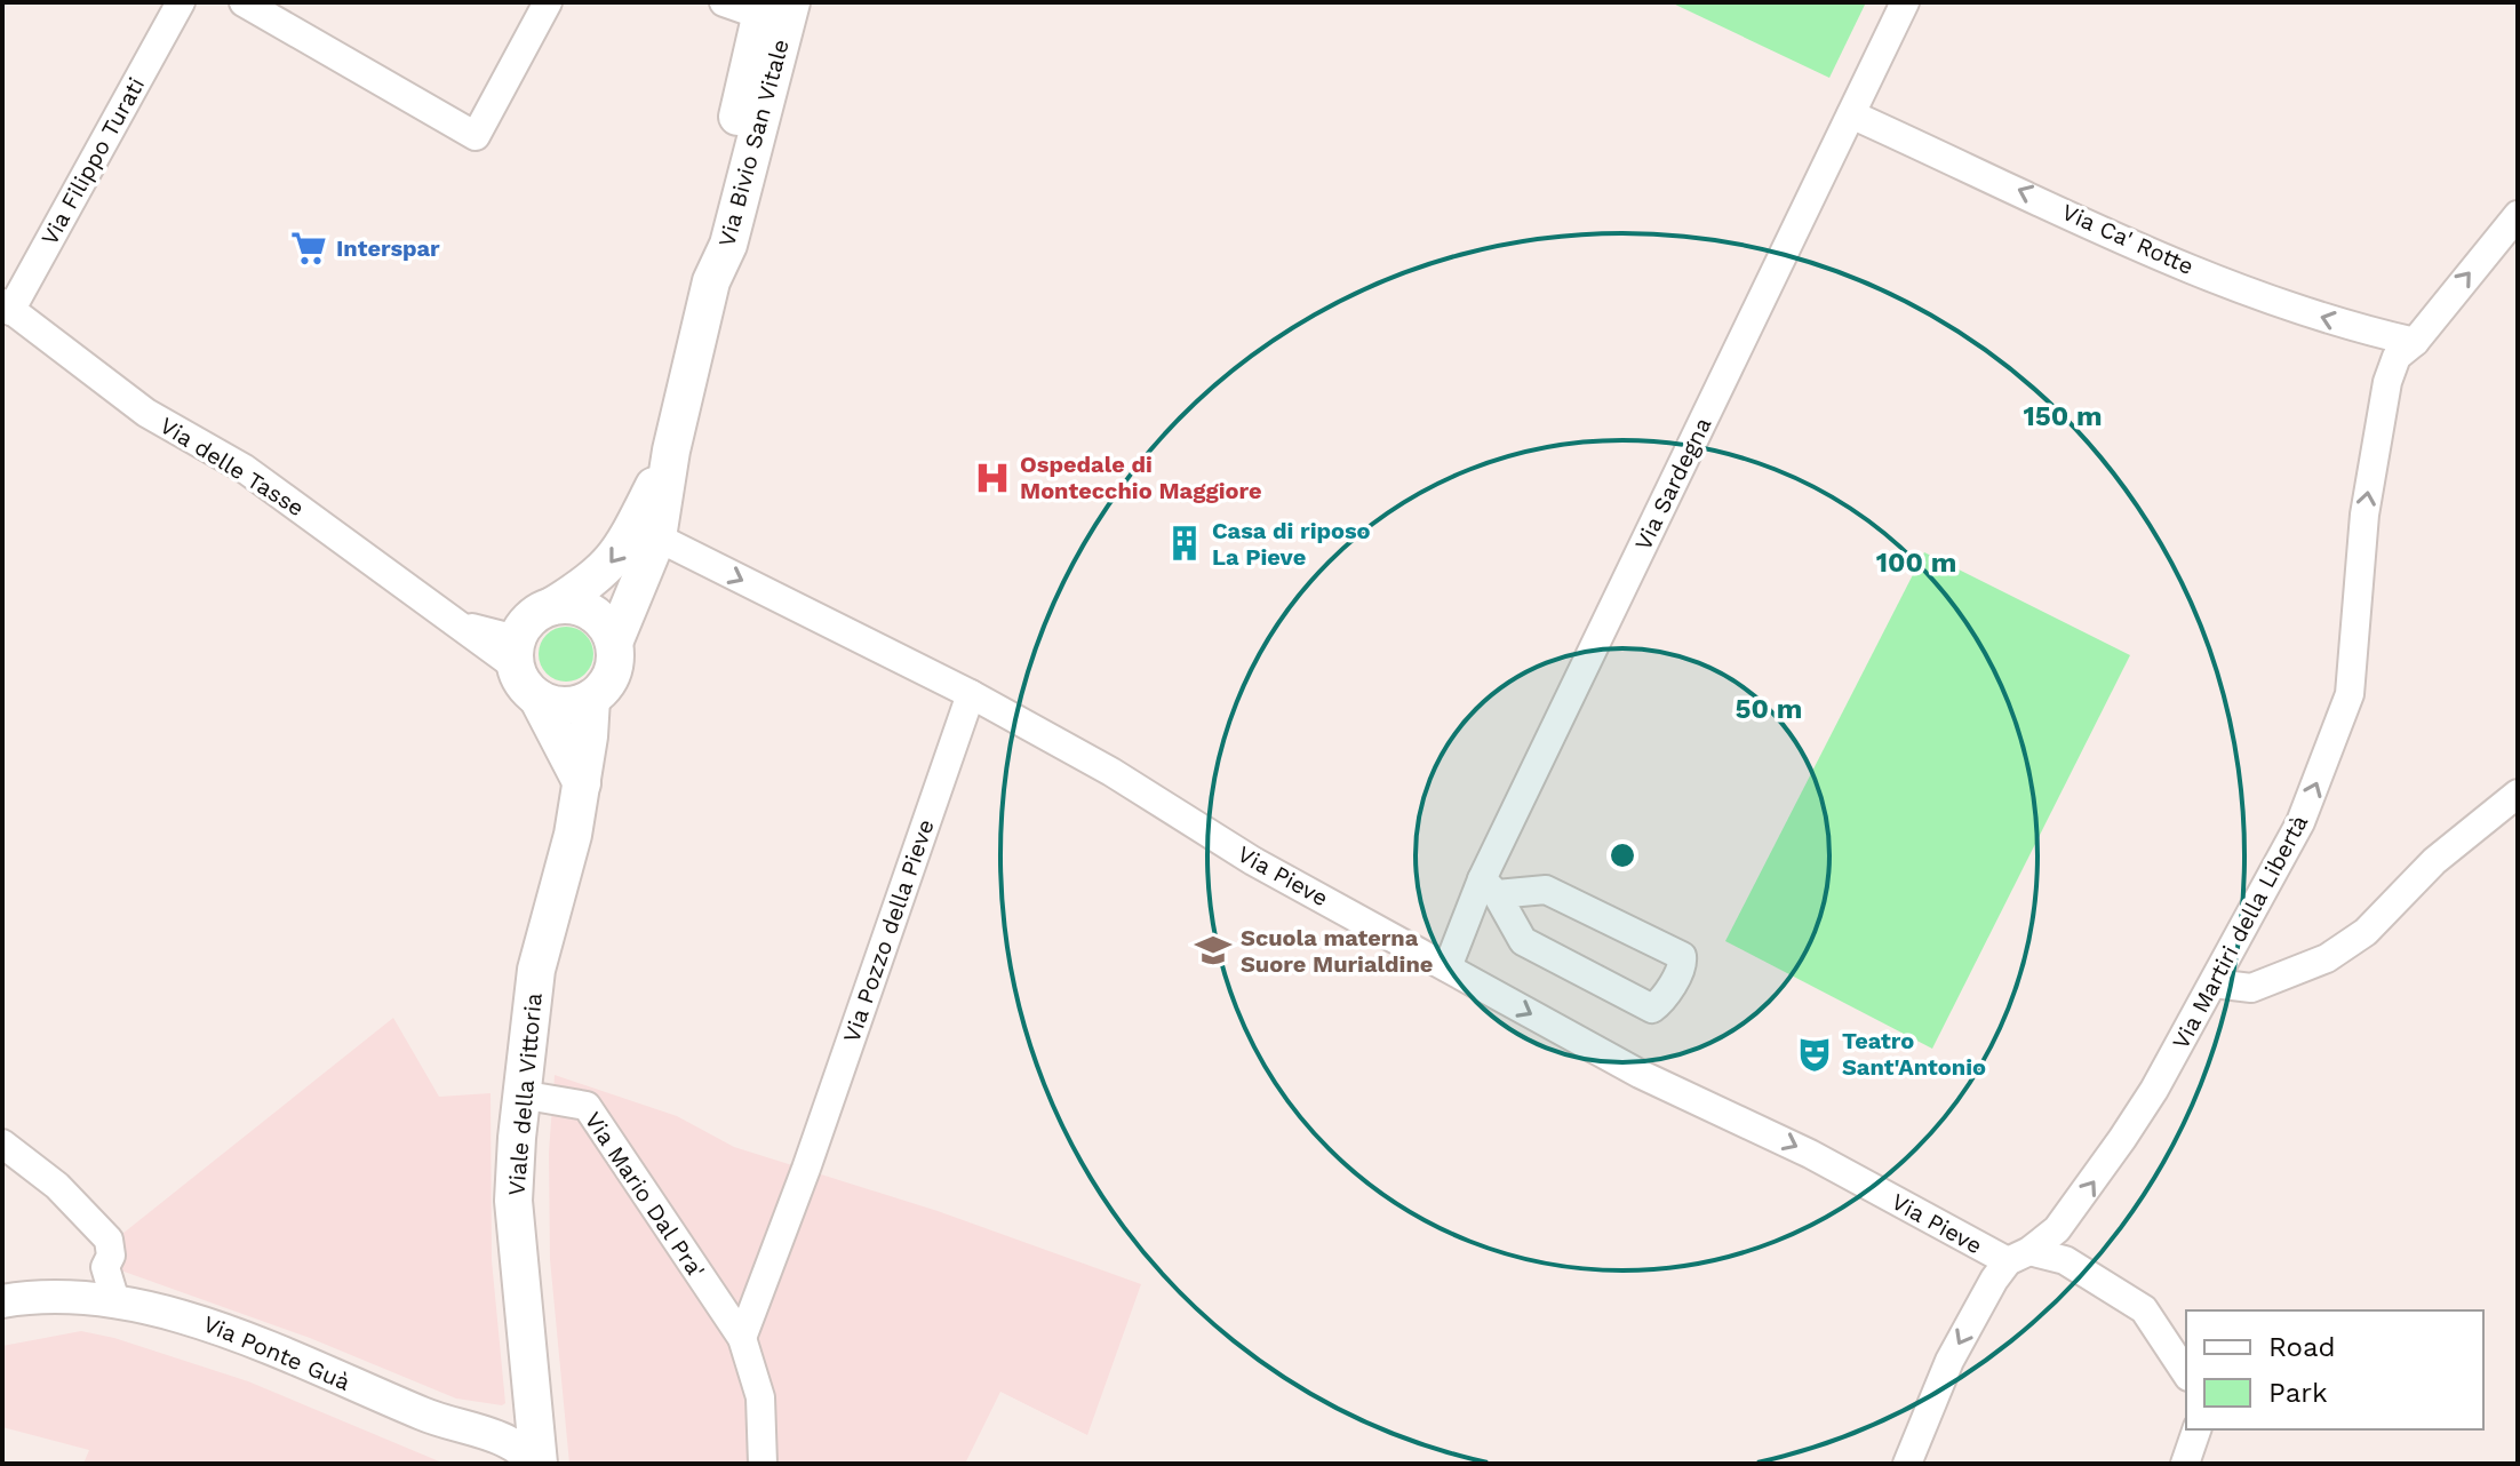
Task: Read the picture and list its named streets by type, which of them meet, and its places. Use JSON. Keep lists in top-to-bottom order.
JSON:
{
  "streets": {
    "main road": ["Via Bivio San Vitale", "Viale della Vittoria"],
    "street": [
      "Via Filippo Turati",
      "Via Ca' Rotte",
      "Via delle Tasse",
      "Via Sardegna",
      "Via Pieve",
      "Via Pozzo della Pieve",
      "Via Martiri della Libertà",
      "Via Mario Dal Pra'",
      "Via Ponte Guà"
    ]
  },
  "crossings": [
    ["Via Bivio San Vitale", "Via delle Tasse"],
    ["Via Bivio San Vitale", "Via Pieve"],
    ["Via Bivio San Vitale", "Viale della Vittoria"],
    ["Via Filippo Turati", "Via delle Tasse"],
    ["Via Ca' Rotte", "Via Sardegna"],
    ["Via Ca' Rotte", "Via Martiri della Libertà"],
    ["Via delle Tasse", "Viale della Vittoria"],
    ["Via Sardegna", "Via Pieve"],
    ["Via Pieve", "Via Pozzo della Pieve"],
    ["Via Pieve", "Via Martiri della Libertà"],
    ["Via Pozzo della Pieve", "Via Mario Dal Pra'"],
    ["Viale della Vittoria", "Via Mario Dal Pra'"],
    ["Viale della Vittoria", "Via Ponte Guà"]
  ],
  "one_way": ["Via Ca' Rotte", "Via Pieve"],
  "places": {
    "supermarket": ["Interspar"],
    "hospital": ["Ospedale di Montecchio Maggiore"],
    "building": ["Casa di riposo La Pieve"],
    "school or university": ["Scuola materna Suore Murialdine"],
    "theatre": ["Teatro Sant'Antonio"]
  },
  "legend": ["Road", "Park"],
  "rings": ["150 m", "100 m", "50 m"]
}
